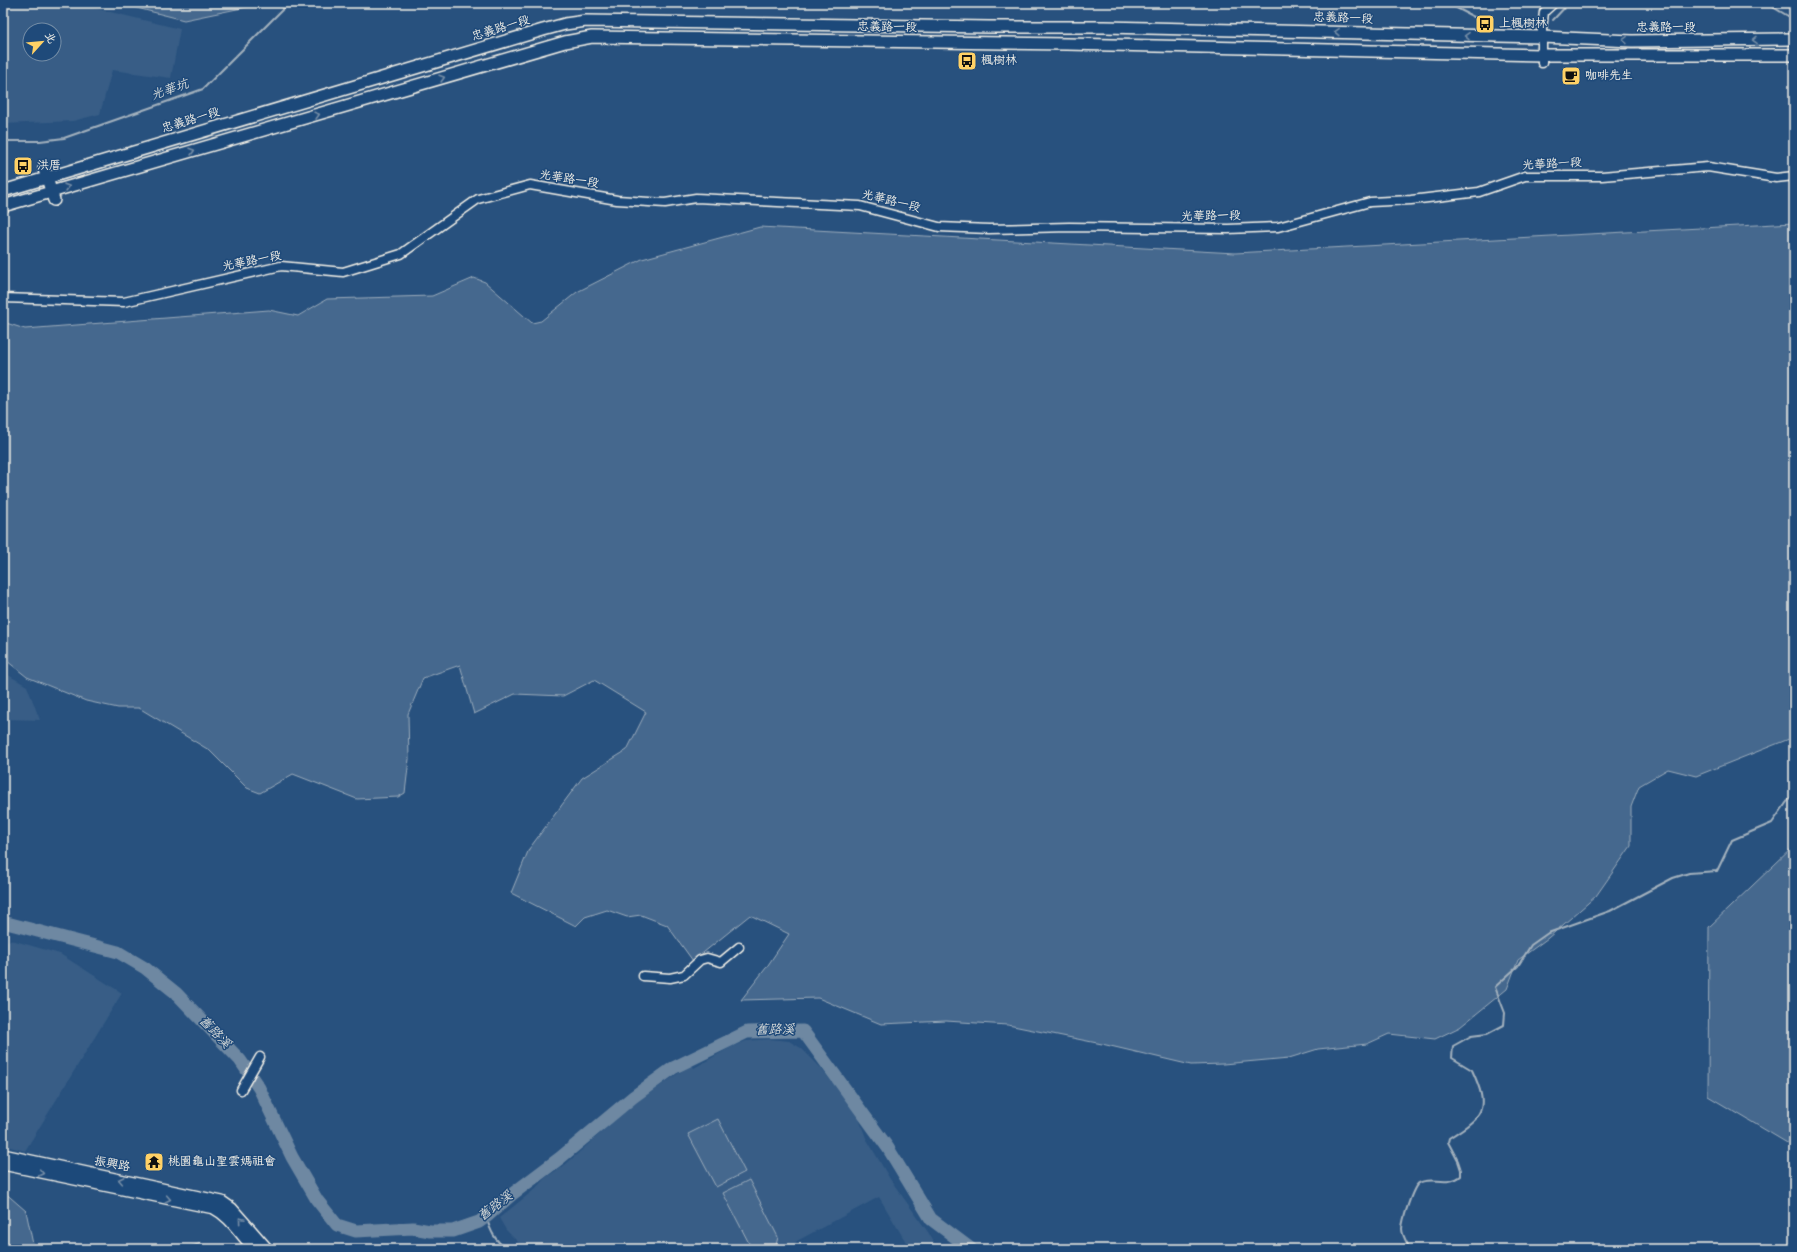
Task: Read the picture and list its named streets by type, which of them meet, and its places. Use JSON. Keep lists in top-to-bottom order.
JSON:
{
  "streets": {
    "main road": ["忠義路一段", "振興路"],
    "street": ["光華路一段"]
  },
  "water": ["光華坑", "舊路溪"],
  "places": {
    "bus stop": ["上楓樹林", "楓樹林", "洪厝"],
    "cafe": ["咖啡先生"],
    "temple": ["桃園龜山聖雲媽祖會"]
  },
  "north": "top right"
}
